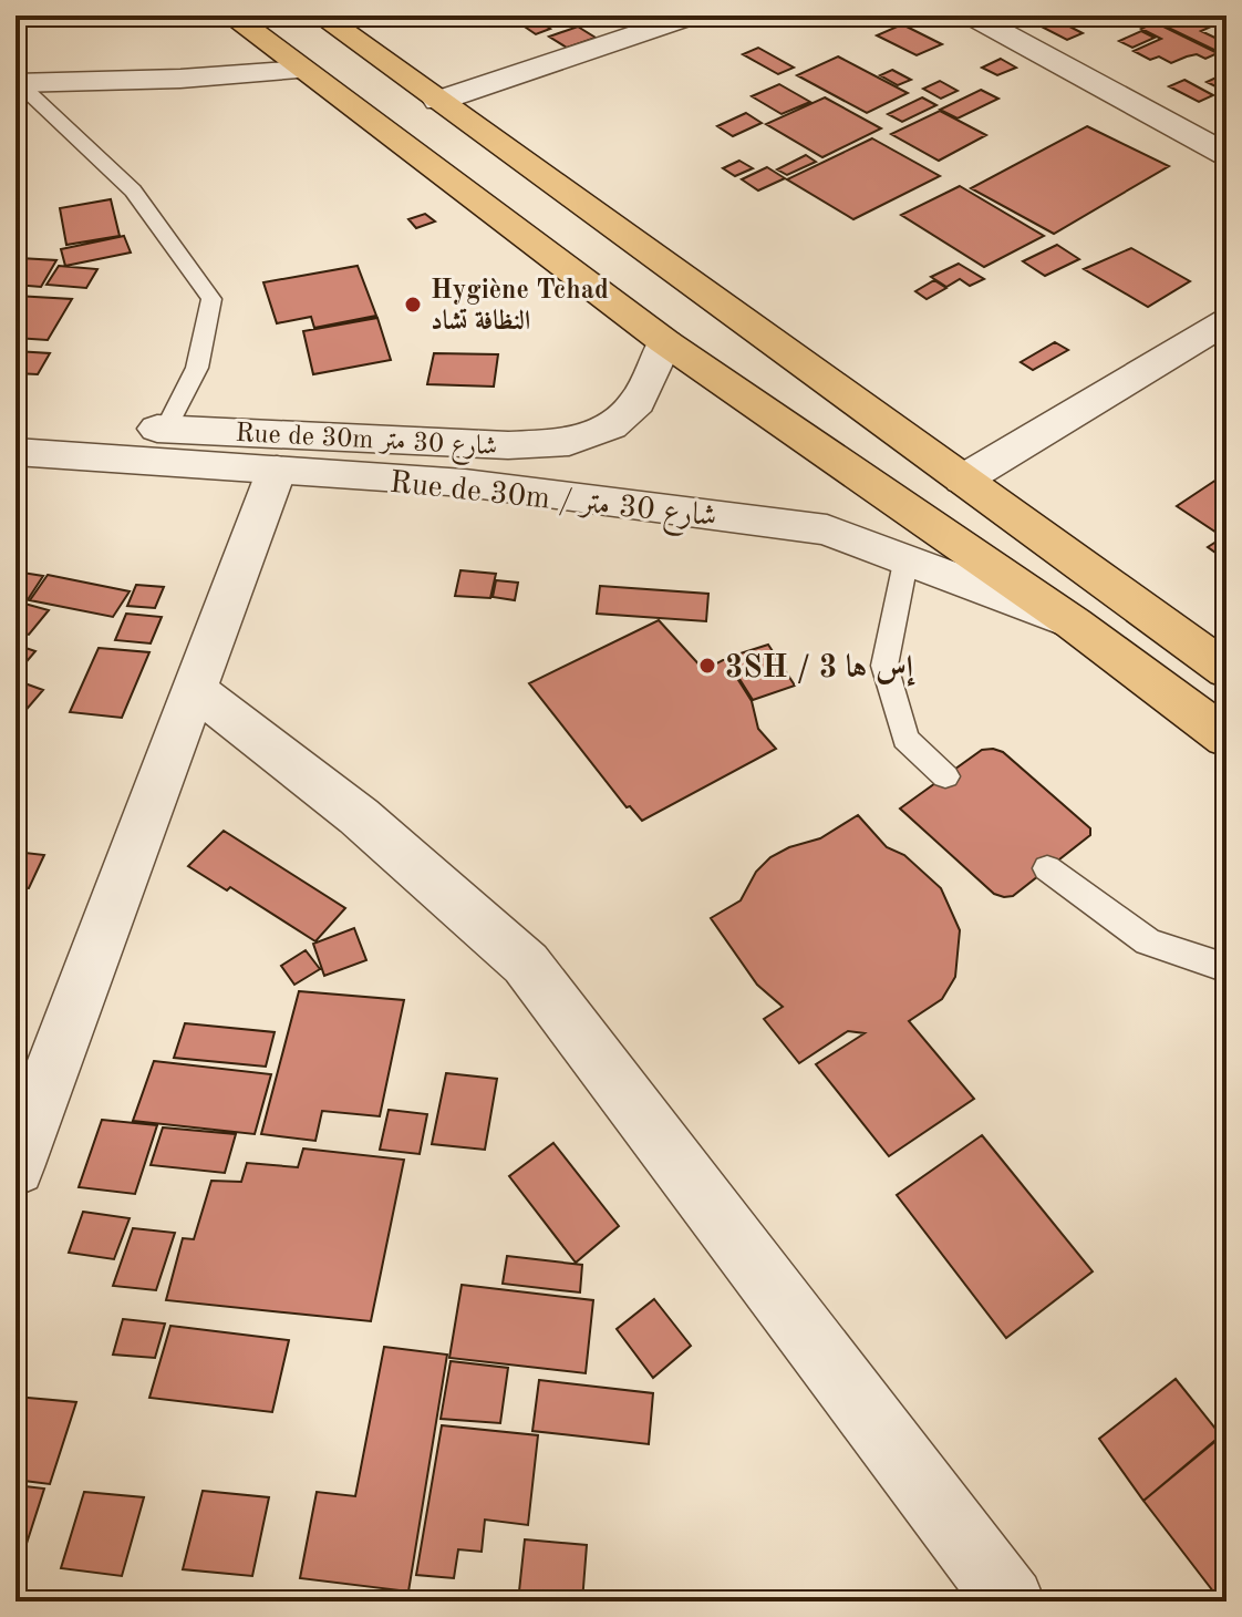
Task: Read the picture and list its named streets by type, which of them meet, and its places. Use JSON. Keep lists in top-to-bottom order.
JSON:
{
  "streets": {
    "street": ["Rue de 30m شارع 30 متر", "Rue de 30m / شارع 30 متر"]
  },
  "places": ["Hygiène Tchad النظافة تشاد", "3SH / 3 إس ها"]
}
